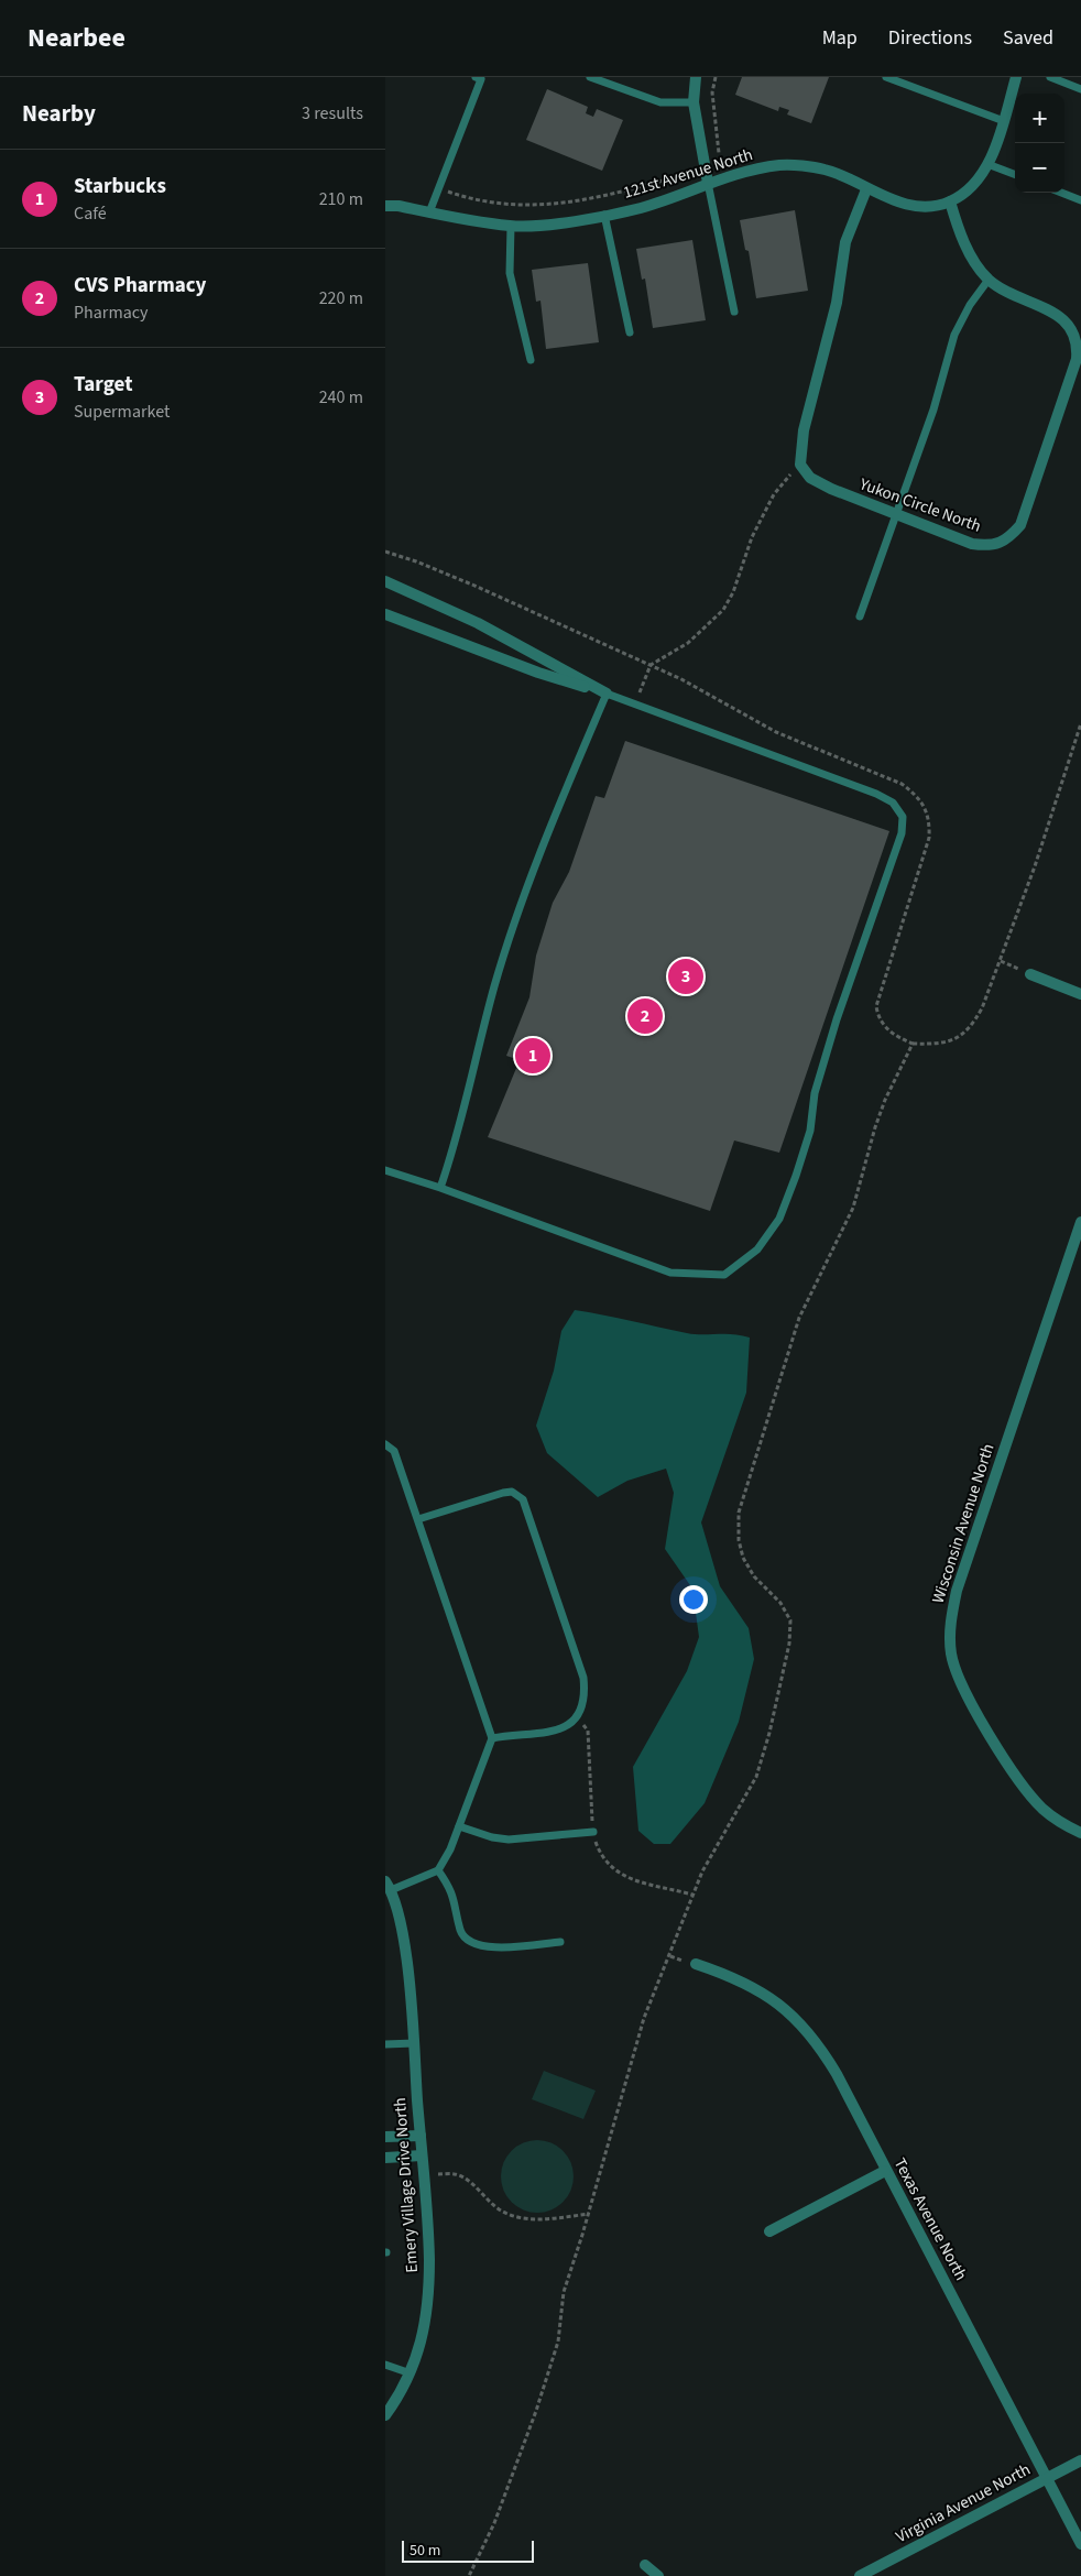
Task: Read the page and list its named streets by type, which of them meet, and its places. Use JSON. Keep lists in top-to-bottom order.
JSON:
{
  "streets": {
    "street": [
      "121st Avenue North",
      "Yukon Circle North",
      "Wisconsin Avenue North",
      "Emery Village Drive North",
      "Texas Avenue North",
      "Virginia Avenue North"
    ]
  },
  "crossings": [
    ["121st Avenue North", "Yukon Circle North"],
    ["Texas Avenue North", "Virginia Avenue North"]
  ],
  "scale_bar": "50 m",
  "page": {
    "header": "Nearbee",
    "nav": ["Map", "Directions", "Saved"],
    "heading": ["Nearby", "3 results"],
    "map_buttons": ["+", "−"],
    "list": [
      {
        "mark": "1",
        "name": "Starbucks",
        "note": "Café",
        "value": "210 m"
      },
      {
        "mark": "2",
        "name": "CVS Pharmacy",
        "note": "Pharmacy",
        "value": "220 m"
      },
      {
        "mark": "3",
        "name": "Target",
        "note": "Supermarket",
        "value": "240 m"
      }
    ],
    "pins": ["3", "2", "1"],
    "scale": "50 m"
  }
}
